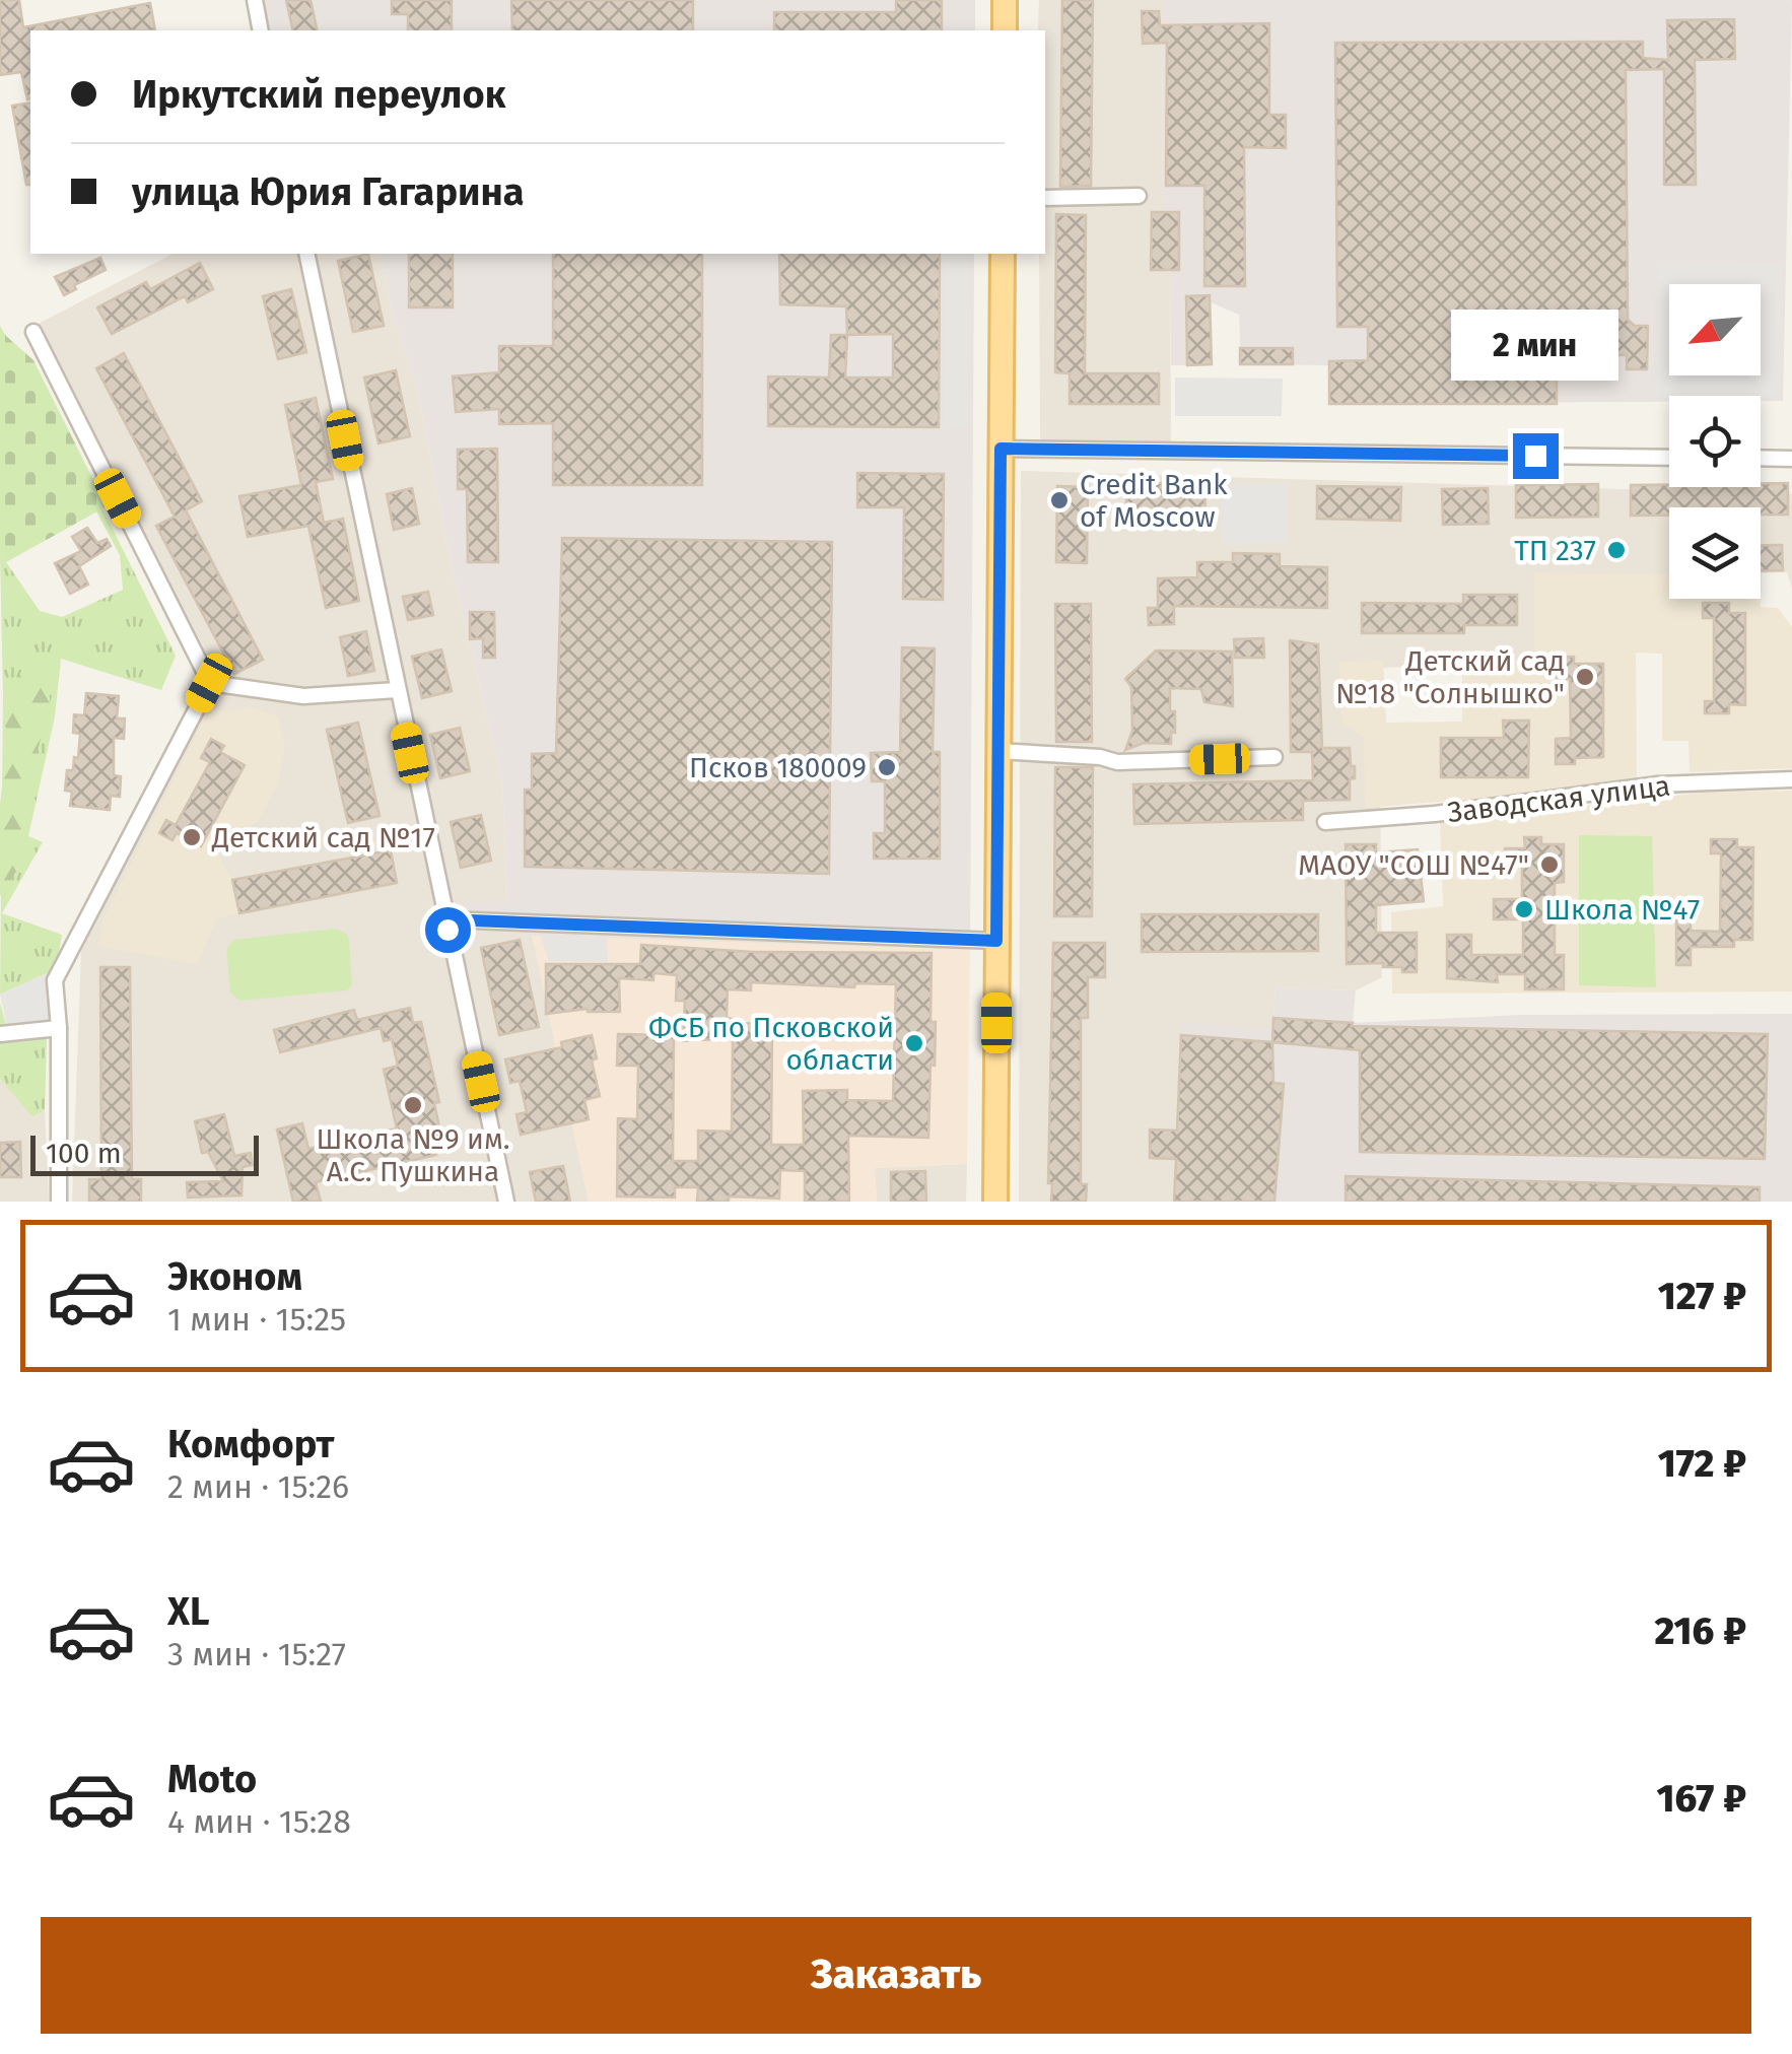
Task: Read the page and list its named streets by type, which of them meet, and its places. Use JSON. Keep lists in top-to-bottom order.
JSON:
{
  "streets": {
    "street": ["Заводская улица"]
  },
  "places": [
    "Credit Bank of Moscow",
    "ТП 237",
    "Детский сад №18 \"Солнышко\"",
    "Псков 180009",
    "Детский сад №17",
    "МАОУ \"СОШ №47\"",
    "Школа №47",
    "ФСБ по Псковской области",
    "Школа №9 им. А.С. Пушкина"
  ],
  "scale_bar": "100 m",
  "north": "bottom left",
  "page": {
    "banner": ["Иркутский переулок", "улица Юрия Гагарина"],
    "bubble": "2 мин",
    "scale": "100 m",
    "list": [
      {
        "name": "Эконом",
        "note": "1 мин · 15:25",
        "value": "127 ₽"
      },
      {
        "name": "Комфорт",
        "note": "2 мин · 15:26",
        "value": "172 ₽"
      },
      {
        "name": "XL",
        "note": "3 мин · 15:27",
        "value": "216 ₽"
      },
      {
        "name": "Moto",
        "note": "4 мин · 15:28",
        "value": "167 ₽"
      }
    ],
    "buttons": "Заказать"
  }
}
